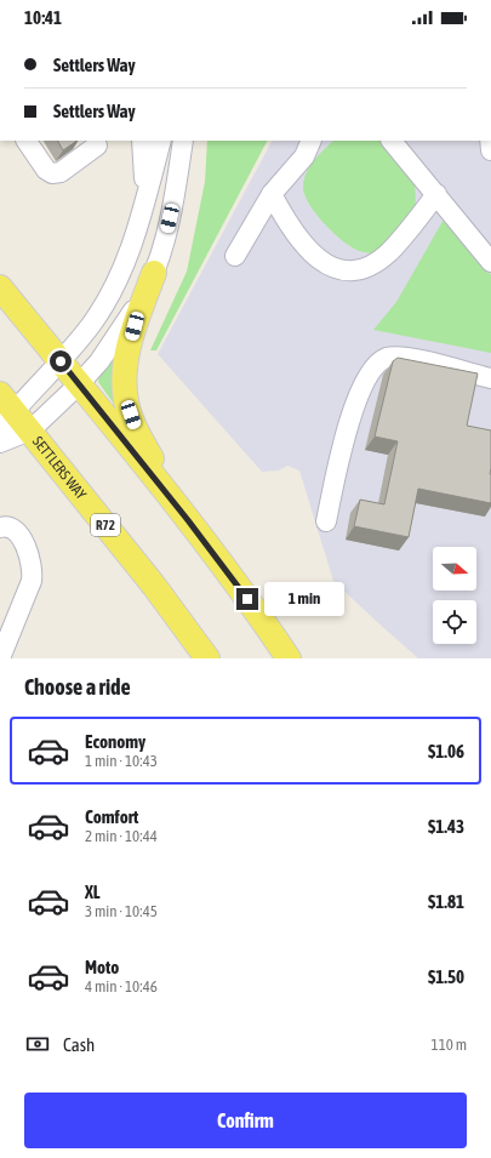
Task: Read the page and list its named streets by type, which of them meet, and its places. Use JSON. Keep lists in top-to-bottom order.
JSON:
{
  "streets": {
    "main road": ["SETTLERS WAY", "R72"]
  },
  "north": "right",
  "page": {
    "status": "10:41",
    "banner": ["Settlers Way", "Settlers Way"],
    "bubble": "1 min",
    "heading": "Choose a ride",
    "list": [
      {
        "name": "Economy",
        "note": "1 min · 10:43",
        "value": "$1.06"
      },
      {
        "name": "Comfort",
        "note": "2 min · 10:44",
        "value": "$1.43"
      },
      {
        "name": "XL",
        "note": "3 min · 10:45",
        "value": "$1.81"
      },
      {
        "name": "Moto",
        "note": "4 min · 10:46",
        "value": "$1.50"
      }
    ],
    "pay": ["Cash", "110 m"],
    "buttons": "Confirm"
  }
}
